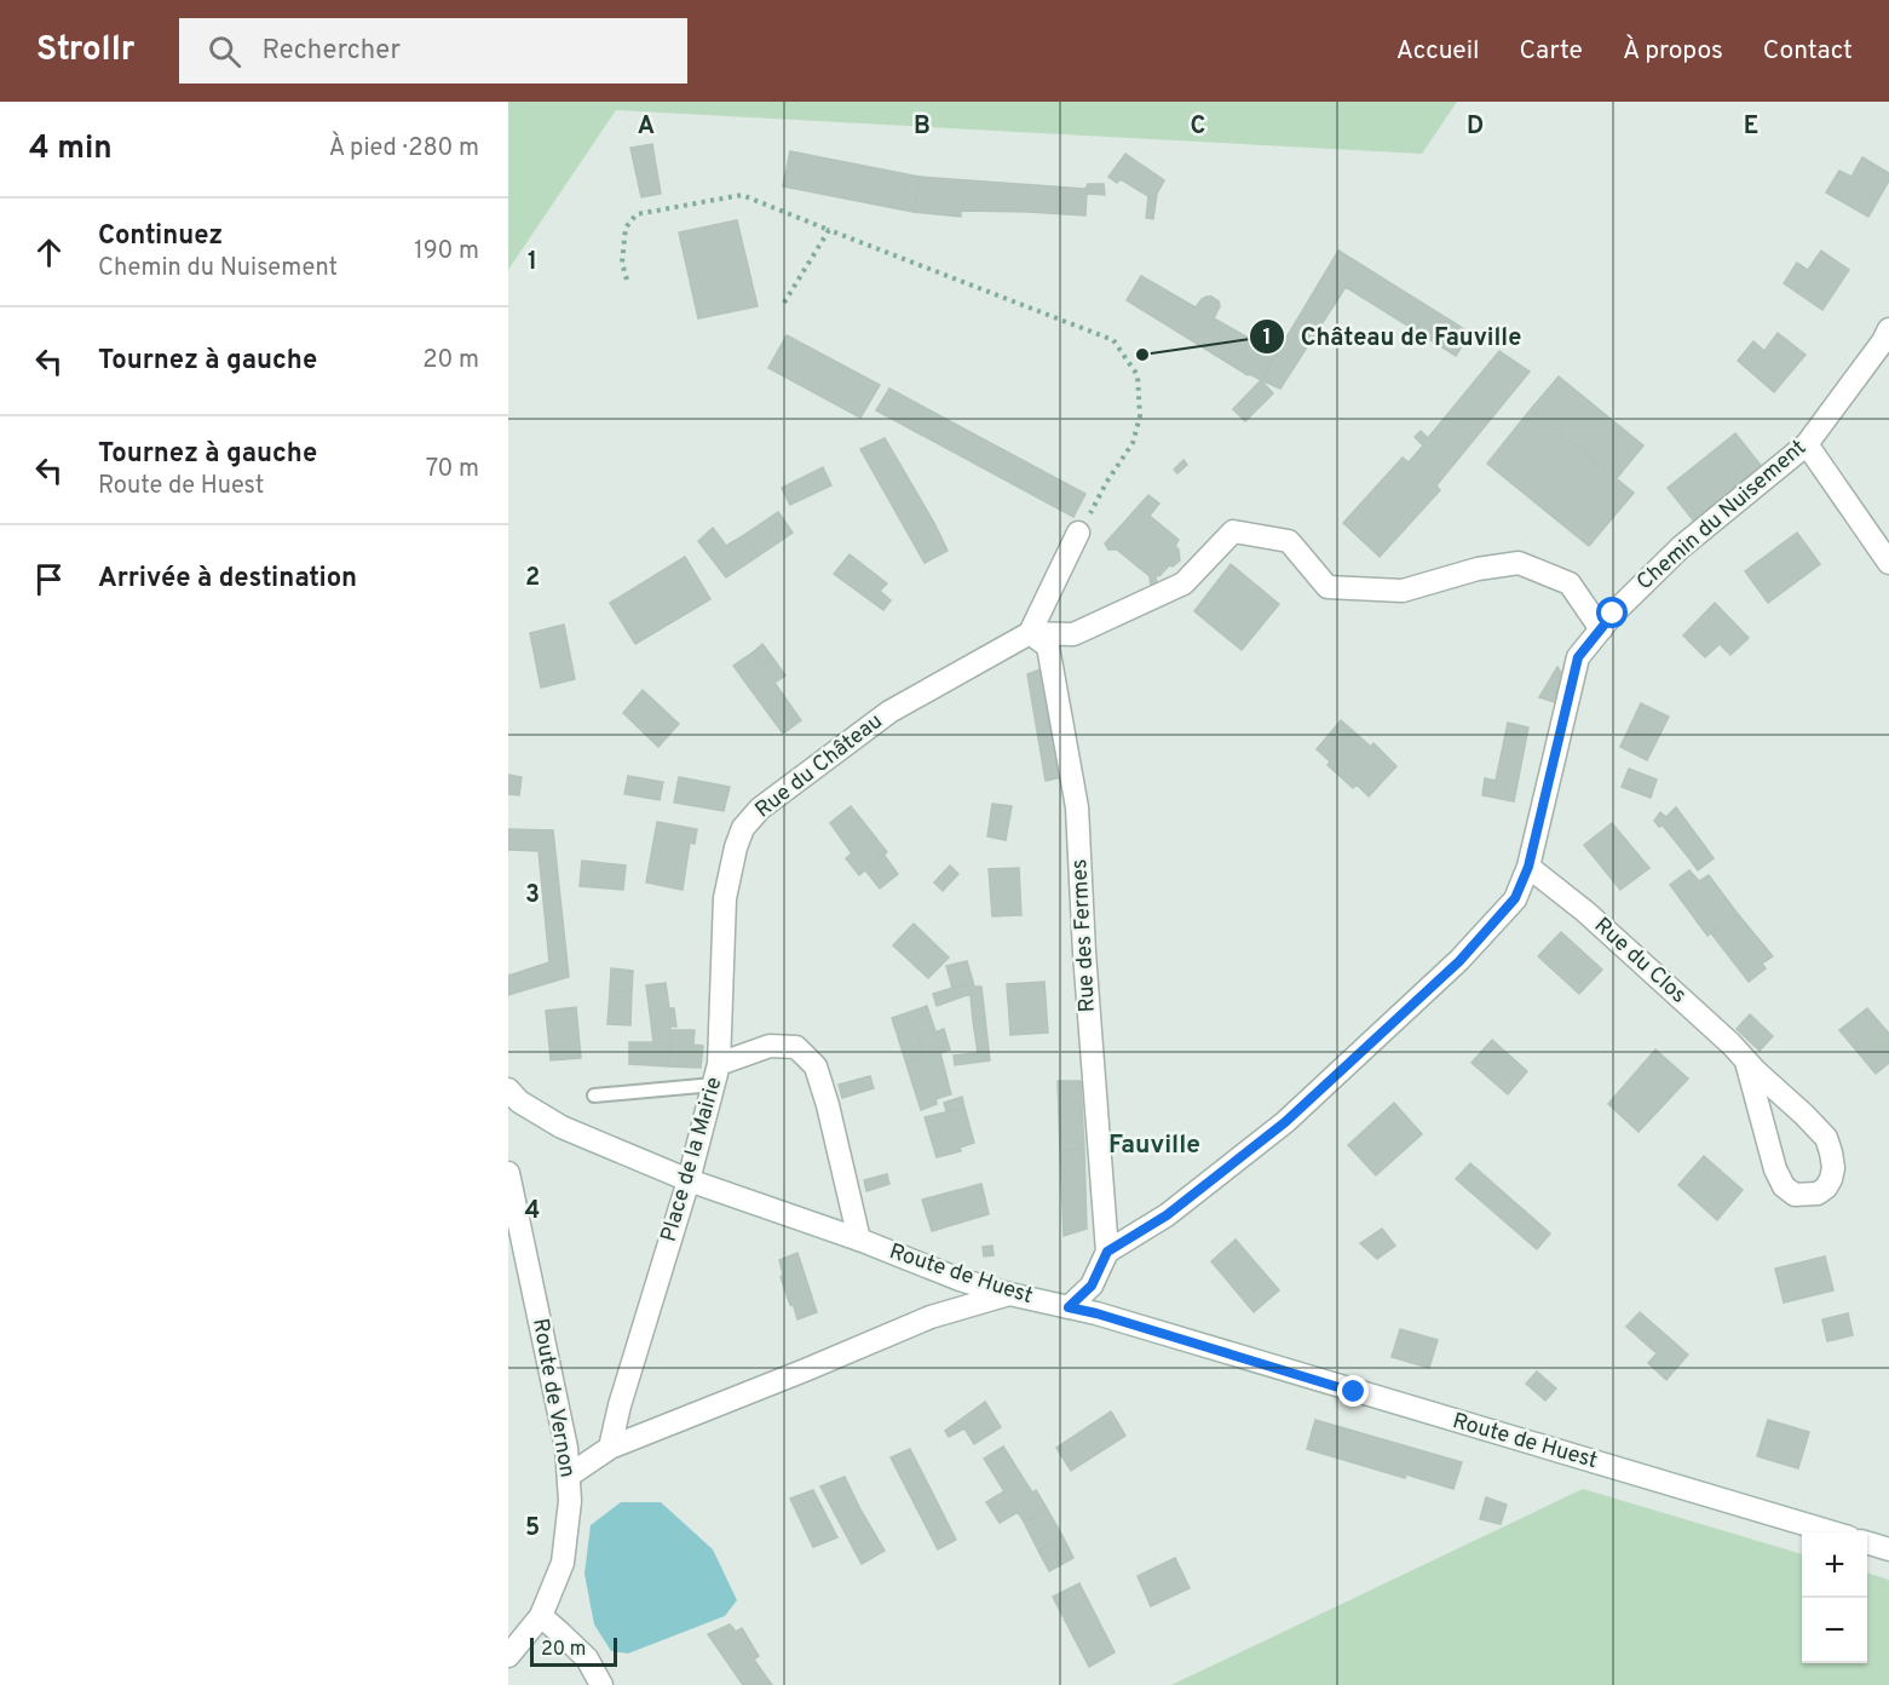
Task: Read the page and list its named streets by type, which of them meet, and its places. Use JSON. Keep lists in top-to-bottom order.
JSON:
{
  "streets": {
    "street": [
      "Chemin du Nuisement",
      "Rue du Château",
      "Rue des Fermes",
      "Rue du Clos",
      "Place de la Mairie",
      "Route de Huest",
      "Route de Vernon"
    ]
  },
  "crossings": [
    ["Chemin du Nuisement", "Rue des Fermes"],
    ["Chemin du Nuisement", "Rue du Clos"],
    ["Rue du Château", "Rue des Fermes"],
    ["Rue du Château", "Place de la Mairie"],
    ["Place de la Mairie", "Route de Huest"]
  ],
  "districts": ["Fauville"],
  "places": ["Château de Fauville"],
  "scale_bar": "20 m",
  "page": {
    "header": "Strollr",
    "search": "Rechercher",
    "nav": [
      "Accueil",
      "Carte",
      "À propos",
      "Contact"
    ],
    "heading": ["4 min", "À pied · 280 m"],
    "list": [
      ["Continuez", "Chemin du Nuisement", "190 m"],
      ["Tournez à gauche", "20 m"],
      ["Tournez à gauche", "Route de Huest", "70 m"],
      "Arrivée à destination"
    ],
    "map_buttons": ["+", "−"],
    "scale": "20 m"
  },
  "grid": {
    "columns": [
      "A",
      "B",
      "C",
      "D",
      "E"
    ],
    "rows": [
      "1",
      "2",
      "3",
      "4",
      "5"
    ]
  }
}
